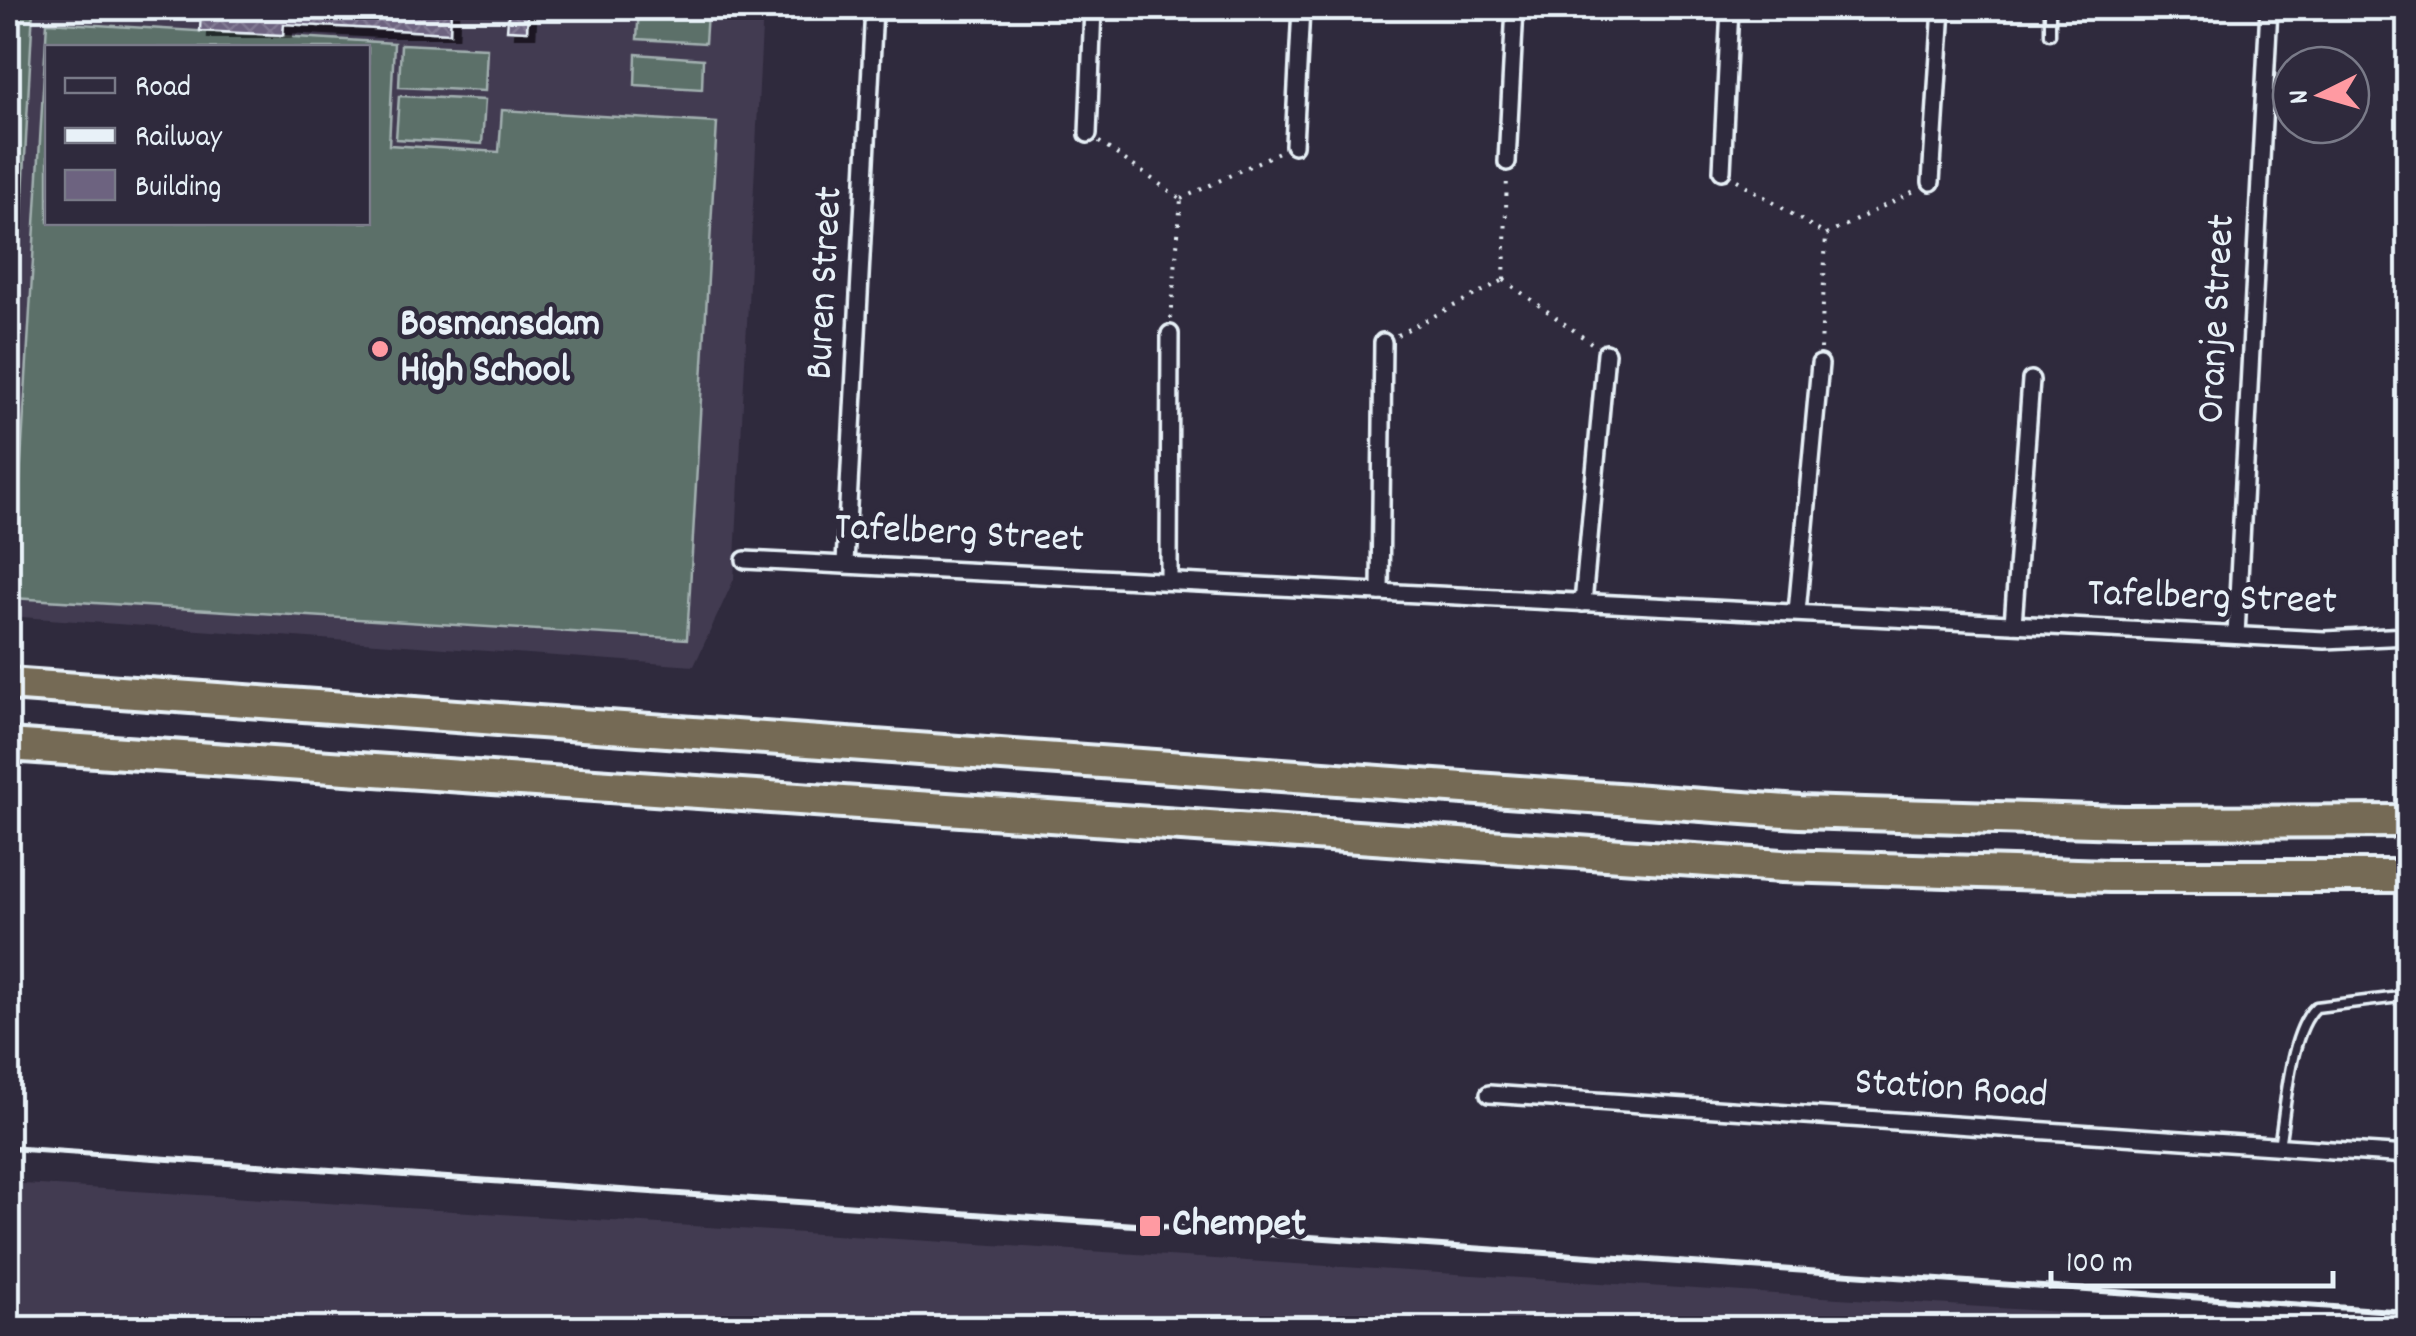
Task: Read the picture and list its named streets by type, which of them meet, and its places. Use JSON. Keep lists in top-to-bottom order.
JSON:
{
  "streets": {
    "street": [
      "Buren Street",
      "Oranje Street",
      "Tafelberg Street",
      "Station Road"
    ]
  },
  "crossings": [
    ["Buren Street", "Tafelberg Street"],
    ["Oranje Street", "Tafelberg Street"]
  ],
  "places": {
    "other": ["Bosmansdam High School"],
    "transit": ["Chempet"]
  },
  "legend": ["Road", "Railway", "Building"],
  "scale_bar": "100 m",
  "north": "left"
}
